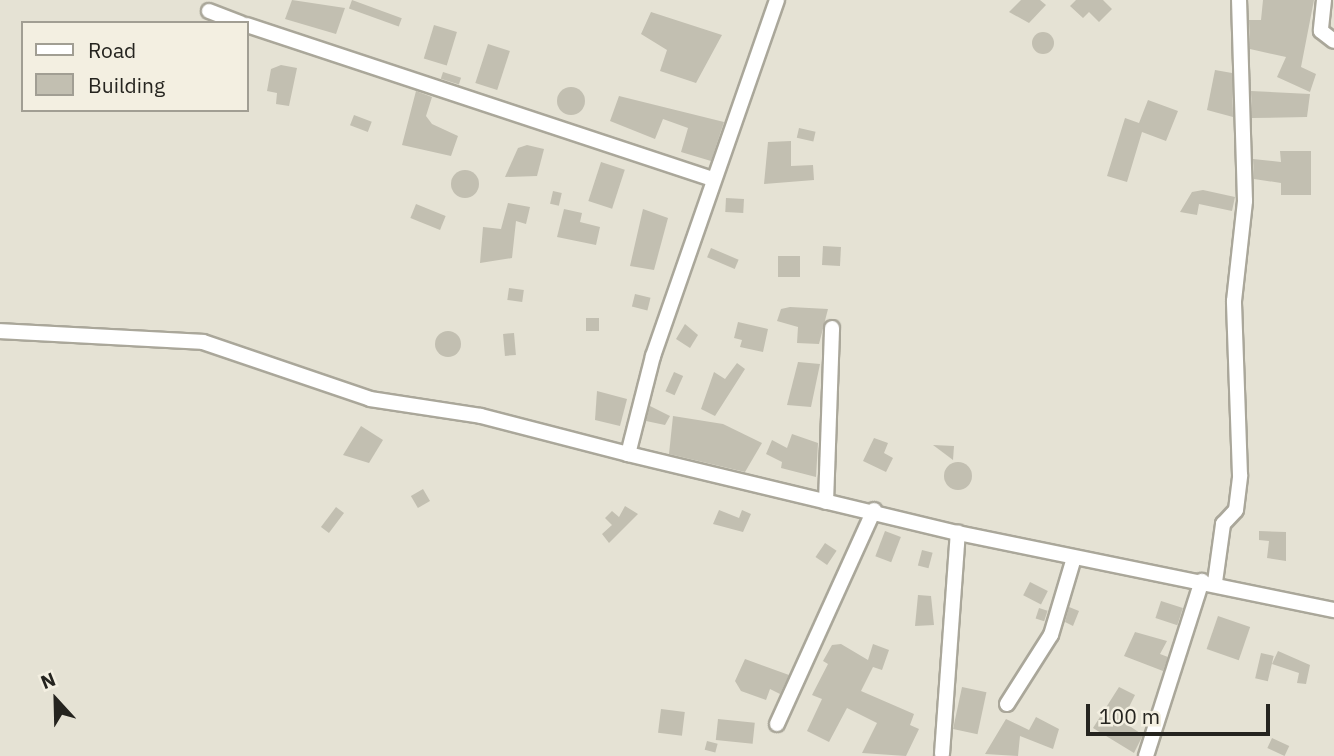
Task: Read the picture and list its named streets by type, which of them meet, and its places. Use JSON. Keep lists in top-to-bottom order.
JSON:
{
  "legend": ["Road", "Building"],
  "scale_bar": "100 m",
  "north": "top"
}
